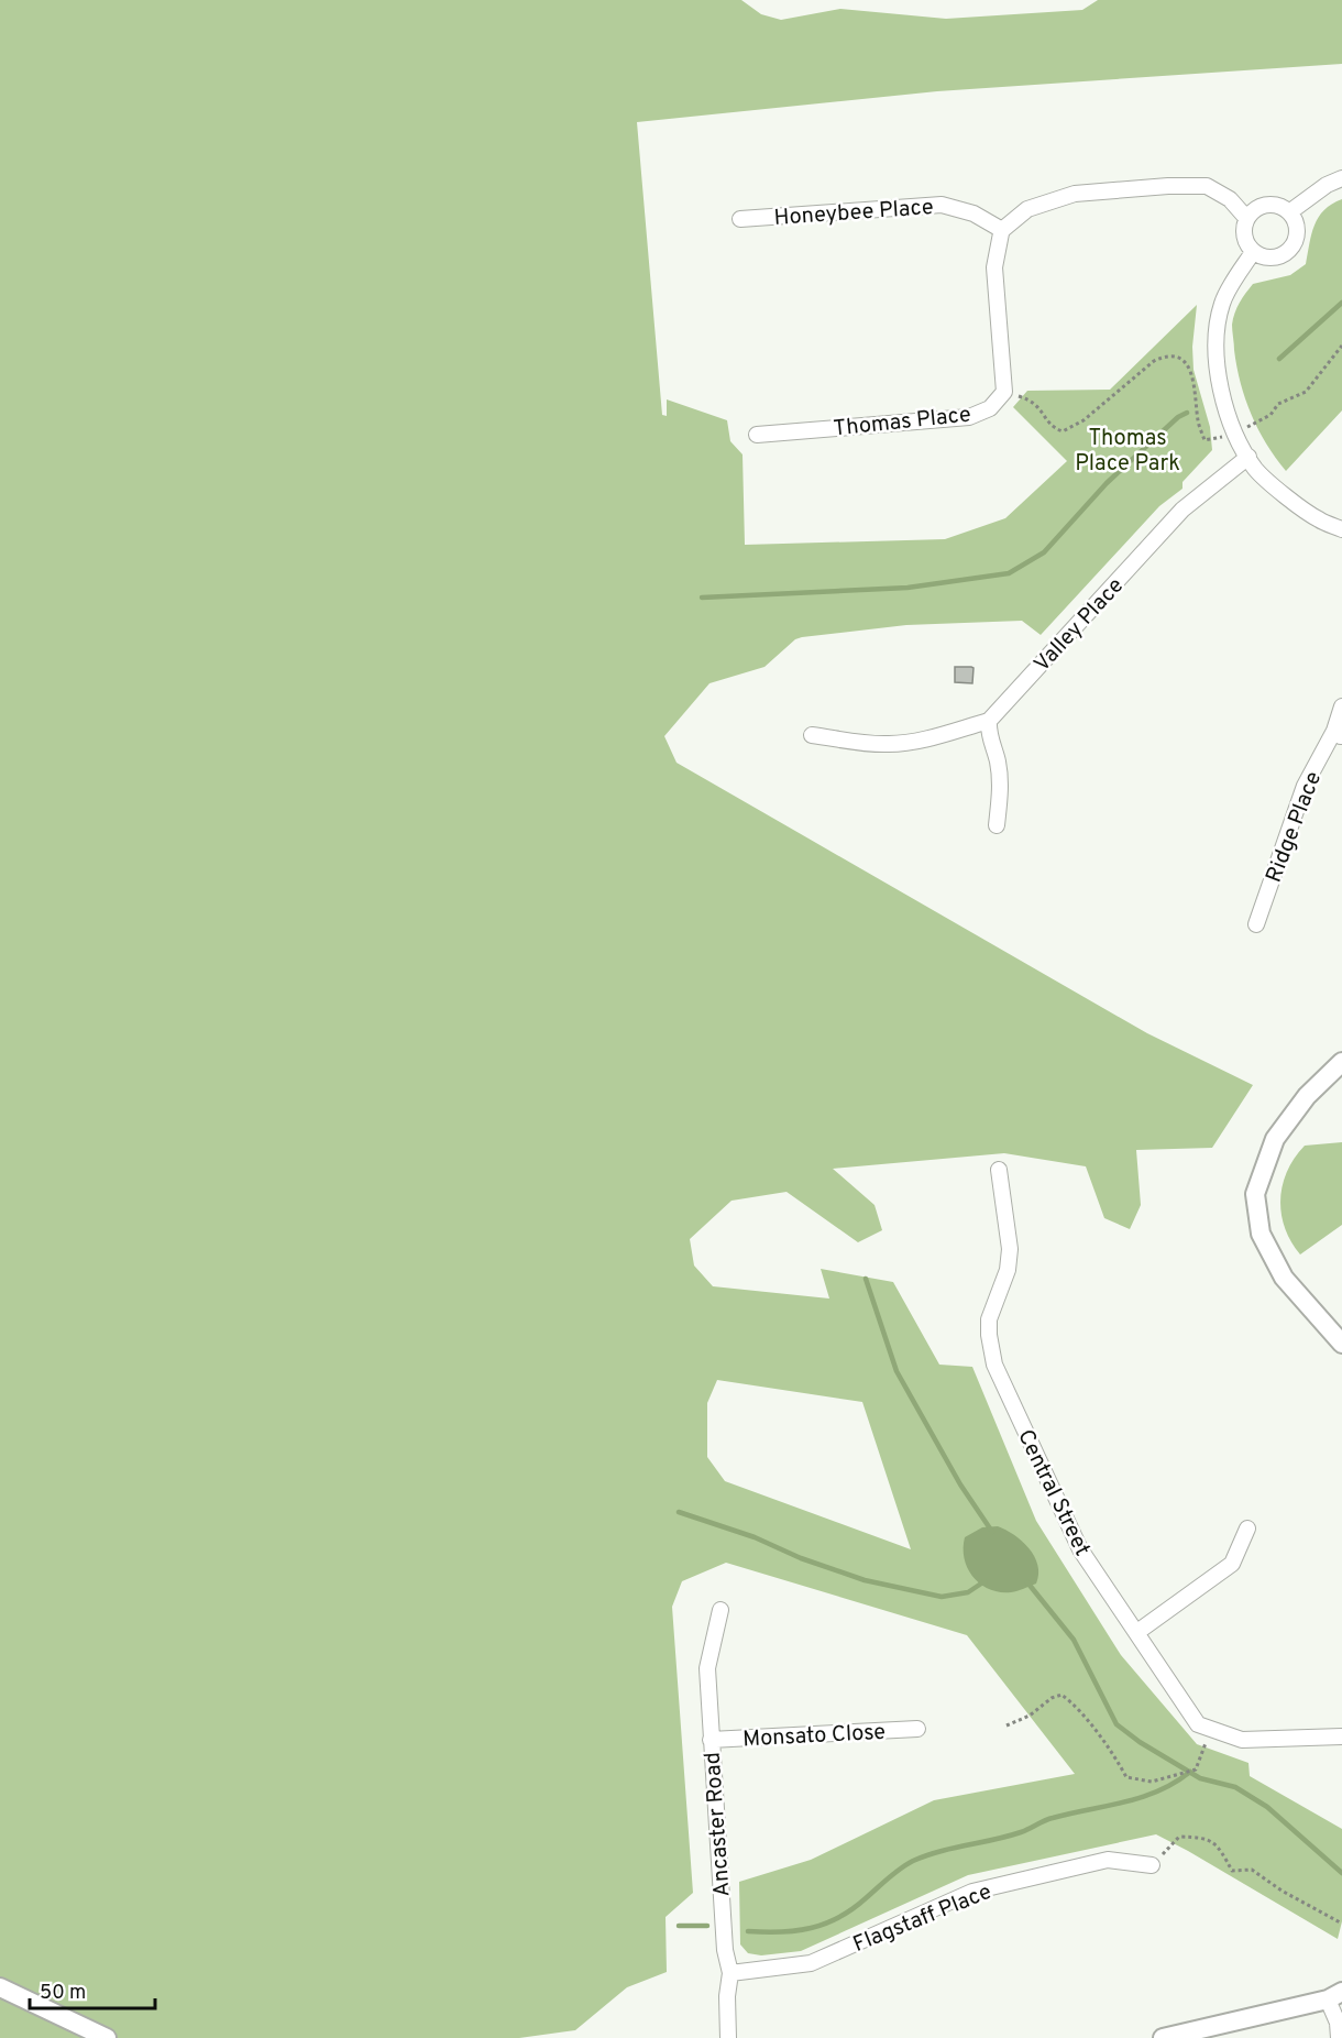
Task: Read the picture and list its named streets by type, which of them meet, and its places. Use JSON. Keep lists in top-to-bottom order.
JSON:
{
  "streets": {
    "street": [
      "Honeybee Place",
      "Thomas Place",
      "Valley Place",
      "Ridge Place",
      "Central Street",
      "Monsato Close",
      "Ancaster Road",
      "Flagstaff Place"
    ]
  },
  "crossings": [
    ["Monsato Close", "Ancaster Road"],
    ["Ancaster Road", "Flagstaff Place"]
  ],
  "parks": ["Thomas Place Park"],
  "scale_bar": "50 m"
}
